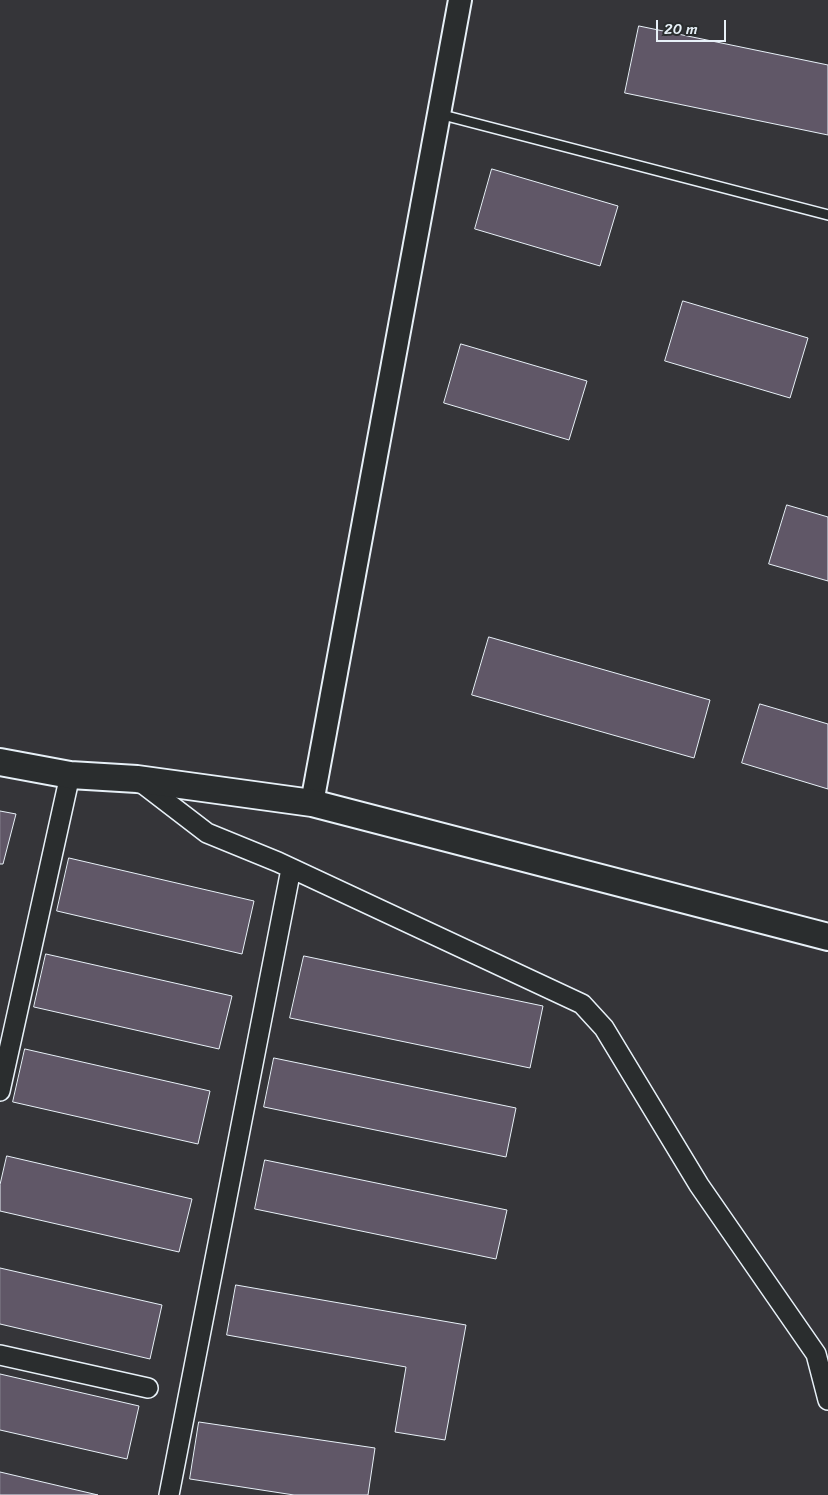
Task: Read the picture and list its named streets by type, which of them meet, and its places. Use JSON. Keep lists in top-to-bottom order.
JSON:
{
  "scale_bar": "20 m"
}
